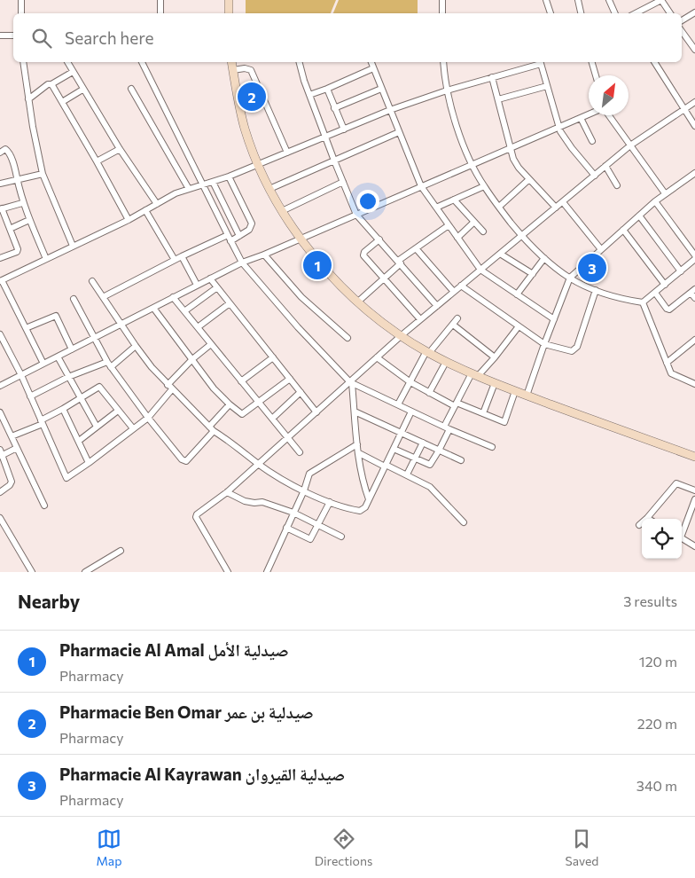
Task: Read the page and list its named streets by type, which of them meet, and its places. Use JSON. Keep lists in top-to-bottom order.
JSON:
{
  "north": "top right",
  "page": {
    "search": "Search here",
    "pins": ["2", "1", "3"],
    "heading": ["Nearby", "3 results"],
    "list": [
      {
        "mark": "1",
        "name": "Pharmacie Al Amal صيدلية الأمل",
        "note": "Pharmacy",
        "value": "120 m"
      },
      {
        "mark": "2",
        "name": "Pharmacie Ben Omar صيدلية بن عمر",
        "note": "Pharmacy",
        "value": "220 m"
      },
      {
        "mark": "3",
        "name": "Pharmacie Al Kayrawan صيدلية القيروان",
        "note": "Pharmacy",
        "value": "340 m"
      }
    ],
    "nav": ["Map", "Directions", "Saved"]
  }
}
